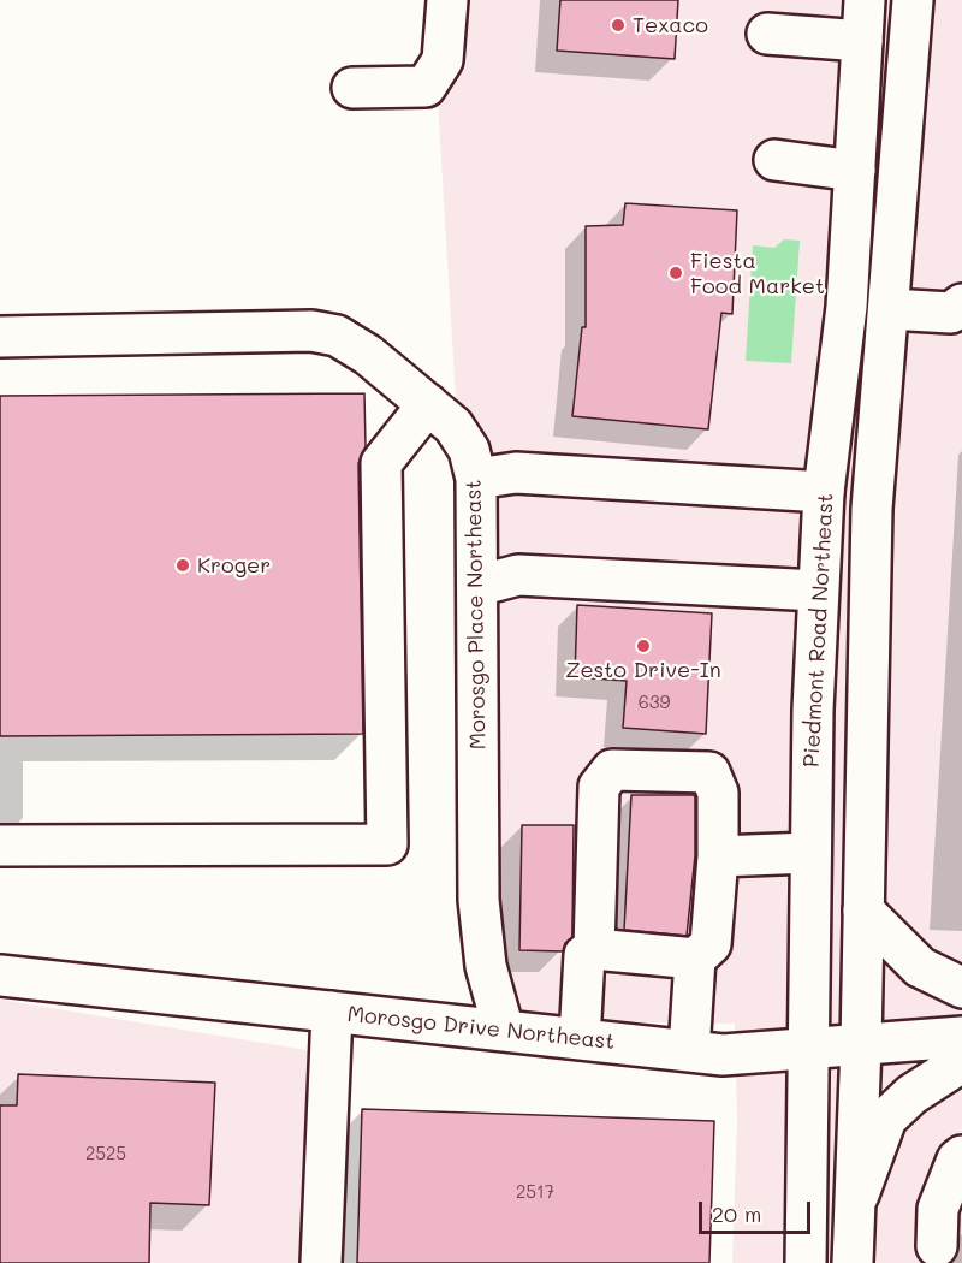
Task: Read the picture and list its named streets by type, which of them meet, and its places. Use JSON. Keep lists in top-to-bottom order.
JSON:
{
  "streets": {
    "main road": ["Morosgo Place Northeast", "Piedmont Road Northeast", "Morosgo Drive Northeast"]
  },
  "crossings": [
    ["Morosgo Place Northeast", "Morosgo Drive Northeast"],
    ["Piedmont Road Northeast", "Morosgo Drive Northeast"]
  ],
  "places": [
    "Texaco",
    "Fiesta Food Market",
    "Kroger",
    "Zesto Drive-In"
  ],
  "house_numbers": ["639", "2525", "2517"],
  "scale_bar": "20 m"
}
